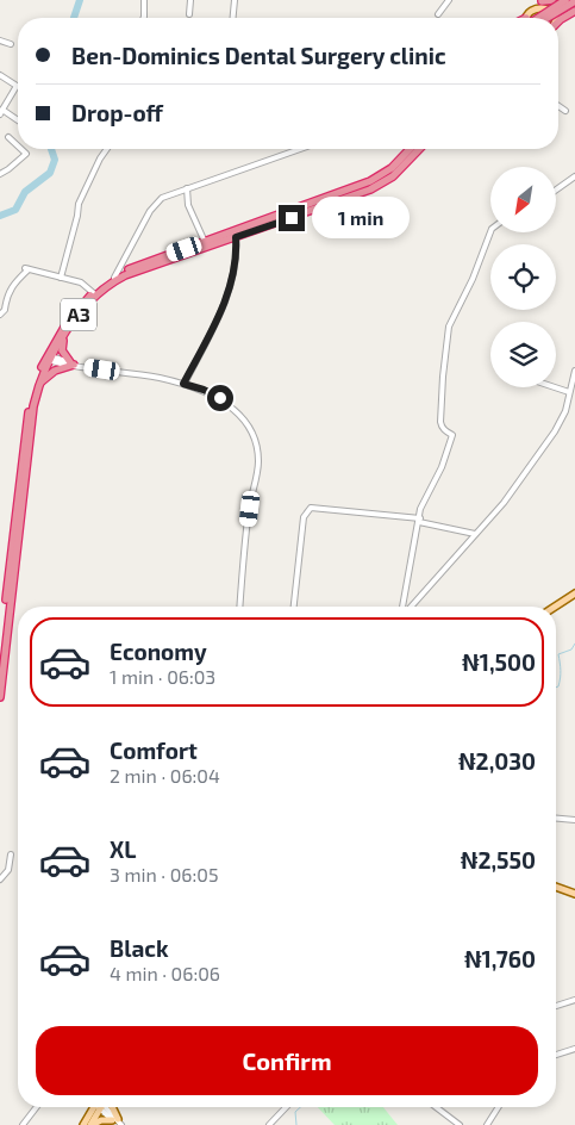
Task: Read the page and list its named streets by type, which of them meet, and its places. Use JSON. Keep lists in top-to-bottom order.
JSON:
{
  "streets": {
    "highway": ["A3"]
  },
  "north": "bottom left",
  "page": {
    "banner": ["Ben-Dominics Dental Surgery clinic", "Drop-off"],
    "bubble": "1 min",
    "list": [
      {
        "name": "Economy",
        "note": "1 min · 06:03",
        "value": "₦1,500"
      },
      {
        "name": "Comfort",
        "note": "2 min · 06:04",
        "value": "₦2,030"
      },
      {
        "name": "XL",
        "note": "3 min · 06:05",
        "value": "₦2,550"
      },
      {
        "name": "Black",
        "note": "4 min · 06:06",
        "value": "₦1,760"
      }
    ],
    "buttons": "Confirm"
  }
}
